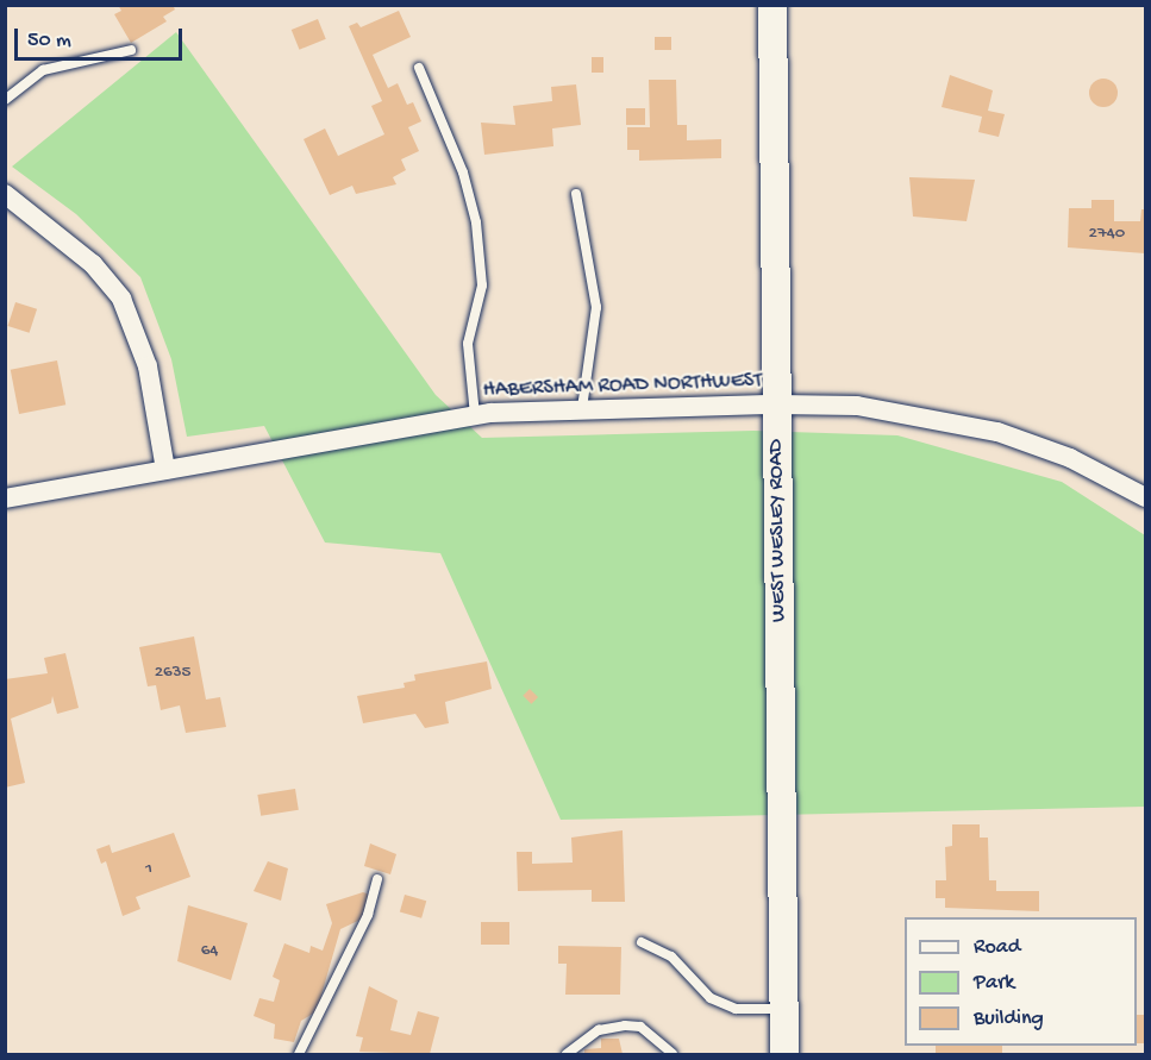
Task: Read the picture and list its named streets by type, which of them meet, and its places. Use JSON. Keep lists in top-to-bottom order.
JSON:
{
  "streets": {
    "street": ["HABERSHAM ROAD NORTHWEST", "WEST WESLEY ROAD"]
  },
  "crossings": [
    ["HABERSHAM ROAD NORTHWEST", "WEST WESLEY ROAD"]
  ],
  "house_numbers": [
    "2740",
    "2635",
    "1",
    "64"
  ],
  "legend": ["Road", "Park", "Building"],
  "scale_bar": "50 m"
}
